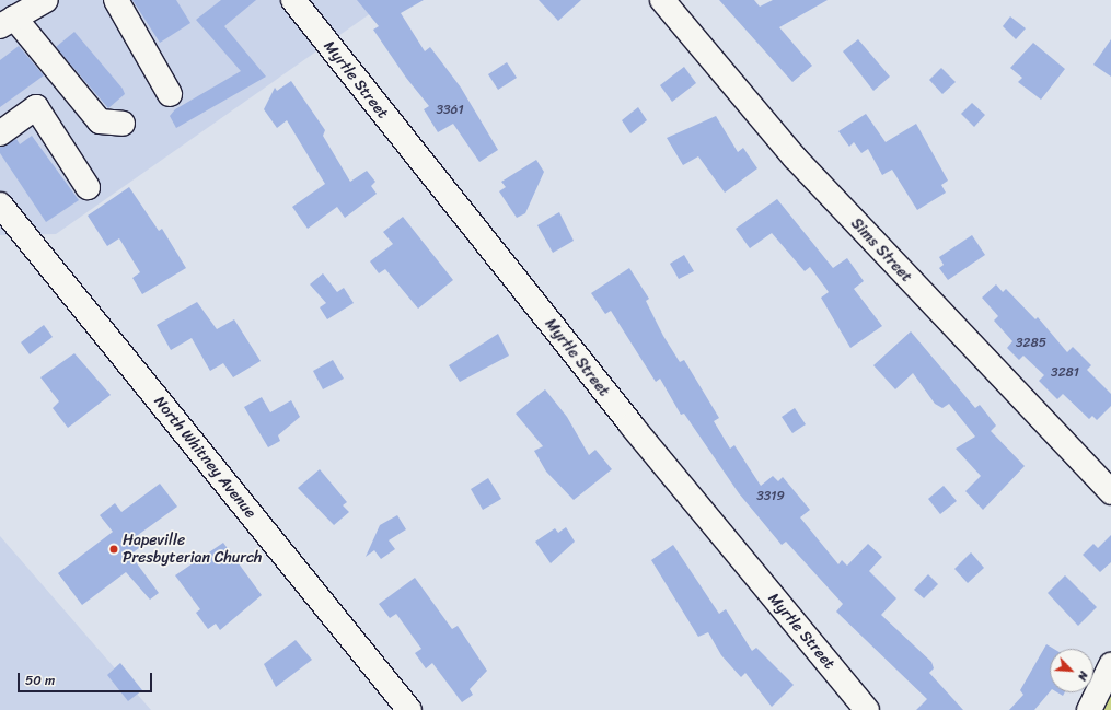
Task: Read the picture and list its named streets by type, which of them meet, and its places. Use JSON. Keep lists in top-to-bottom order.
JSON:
{
  "streets": {
    "street": ["Myrtle Street", "Sims Street", "North Whitney Avenue"]
  },
  "places": ["Hapeville Presbyterian Church"],
  "house_numbers": [
    "3361",
    "3285",
    "3281",
    "3319"
  ],
  "scale_bar": "50 m",
  "north": "bottom right"
}
